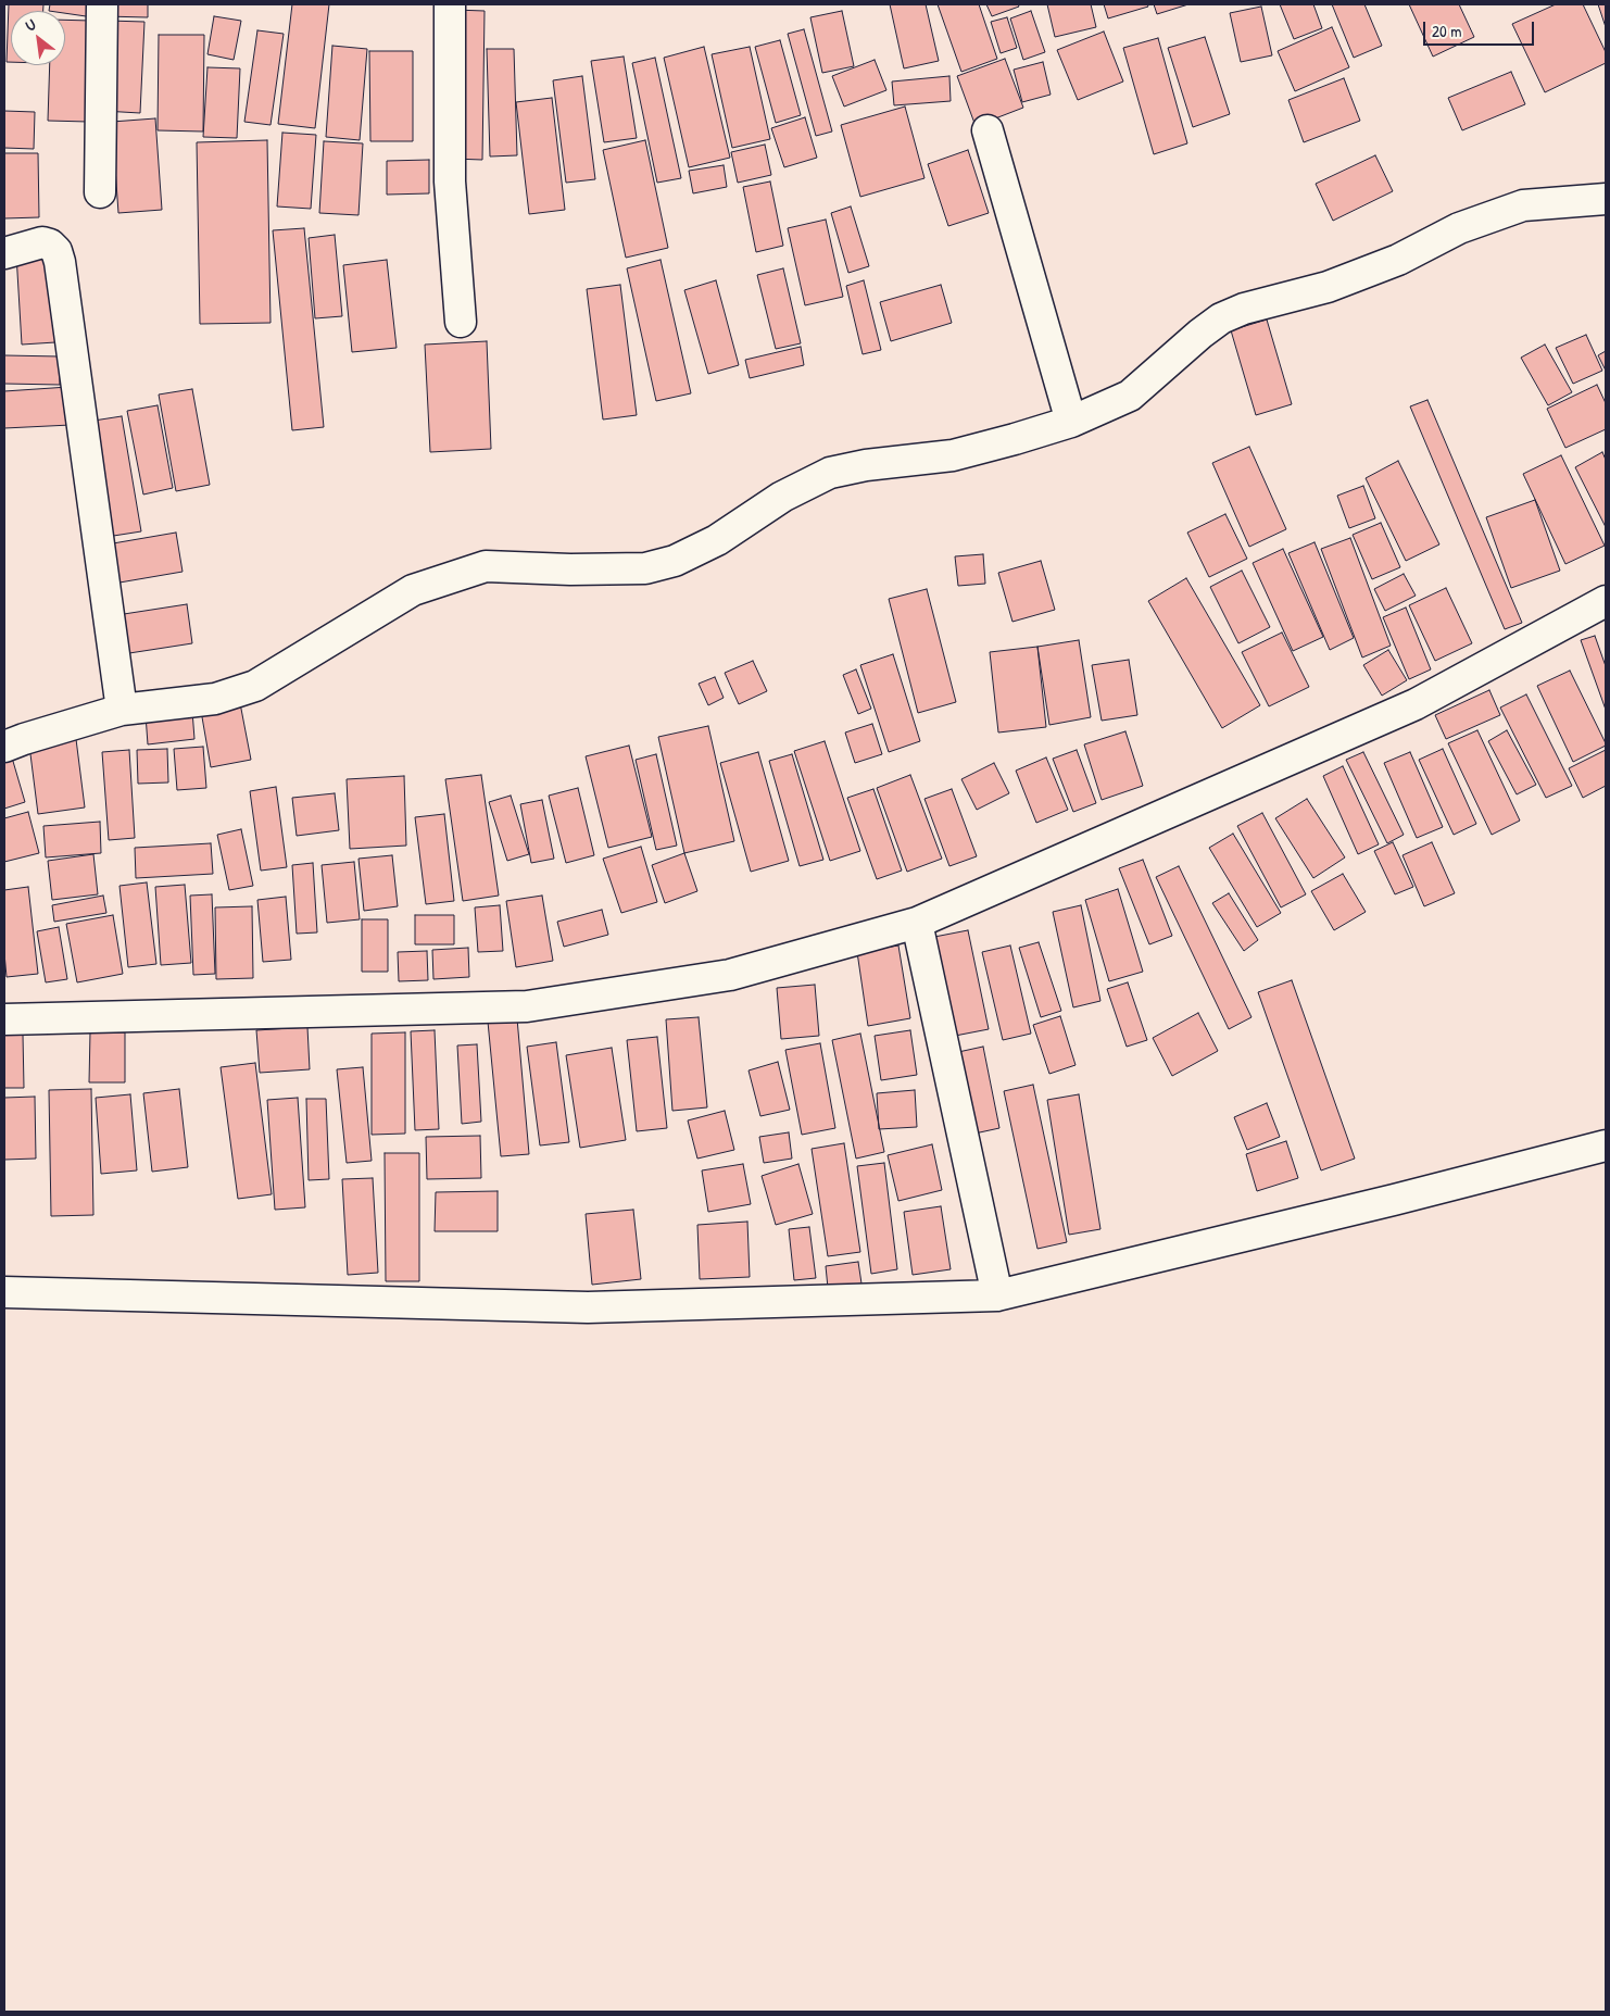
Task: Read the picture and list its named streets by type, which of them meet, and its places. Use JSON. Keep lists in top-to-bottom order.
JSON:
{
  "scale_bar": "20 m",
  "north": "top left"
}
